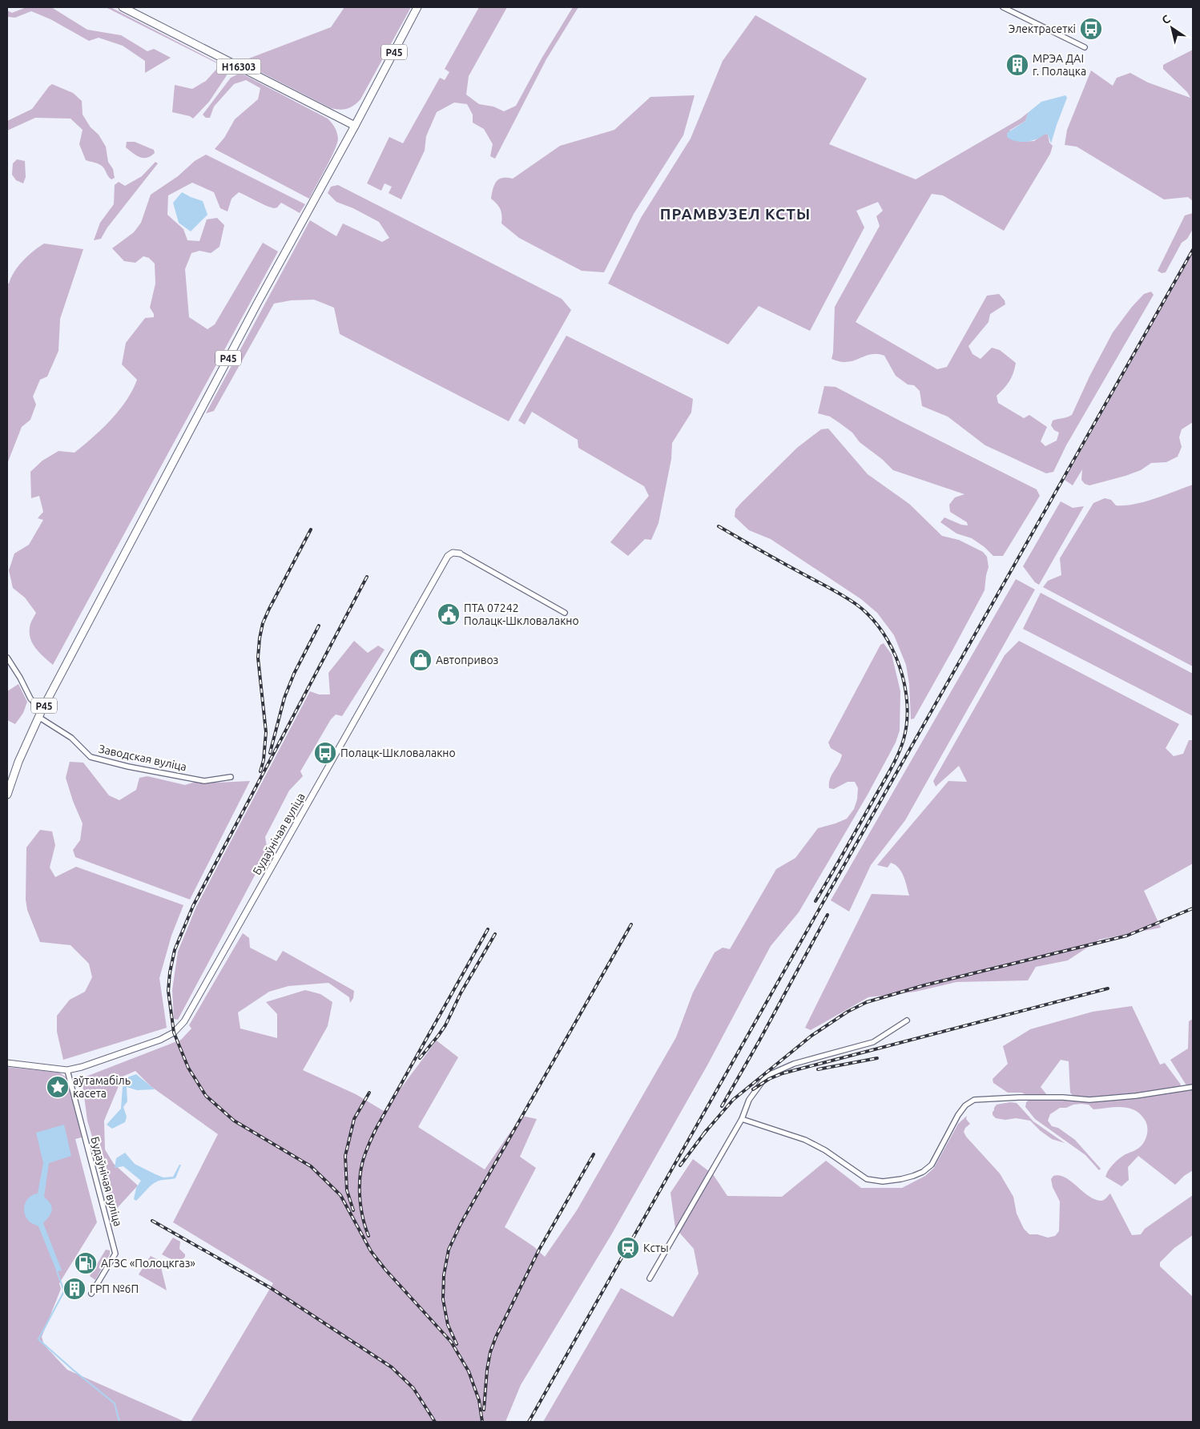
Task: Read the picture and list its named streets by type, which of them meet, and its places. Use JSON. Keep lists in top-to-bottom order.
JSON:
{
  "streets": {
    "main road": ["Р45", "Н16303"],
    "street": ["Заводская вуліца", "Будаўнічая вуліца"]
  },
  "crossings": [
    ["Р45", "Н16303"],
    ["Р45", "Заводская вуліца"]
  ],
  "districts": ["ПРАМВУЗЕЛ КСТЫ"],
  "places": {
    "bus stop": ["Электрасеткі", "Полацк-Шкловалакно"],
    "building": ["МРЭА ДАІ г. Полацка", "ГРП №6П"],
    "public building": ["ПТА 07242 Полацк-Шкловалакно"],
    "shop": ["Автопривоз"],
    "place": ["аўтамабіль касета"],
    "station": ["Ксты"],
    "fuel station": ["АГЗС «Полоцкгаз»"]
  },
  "north": "top left"
}
